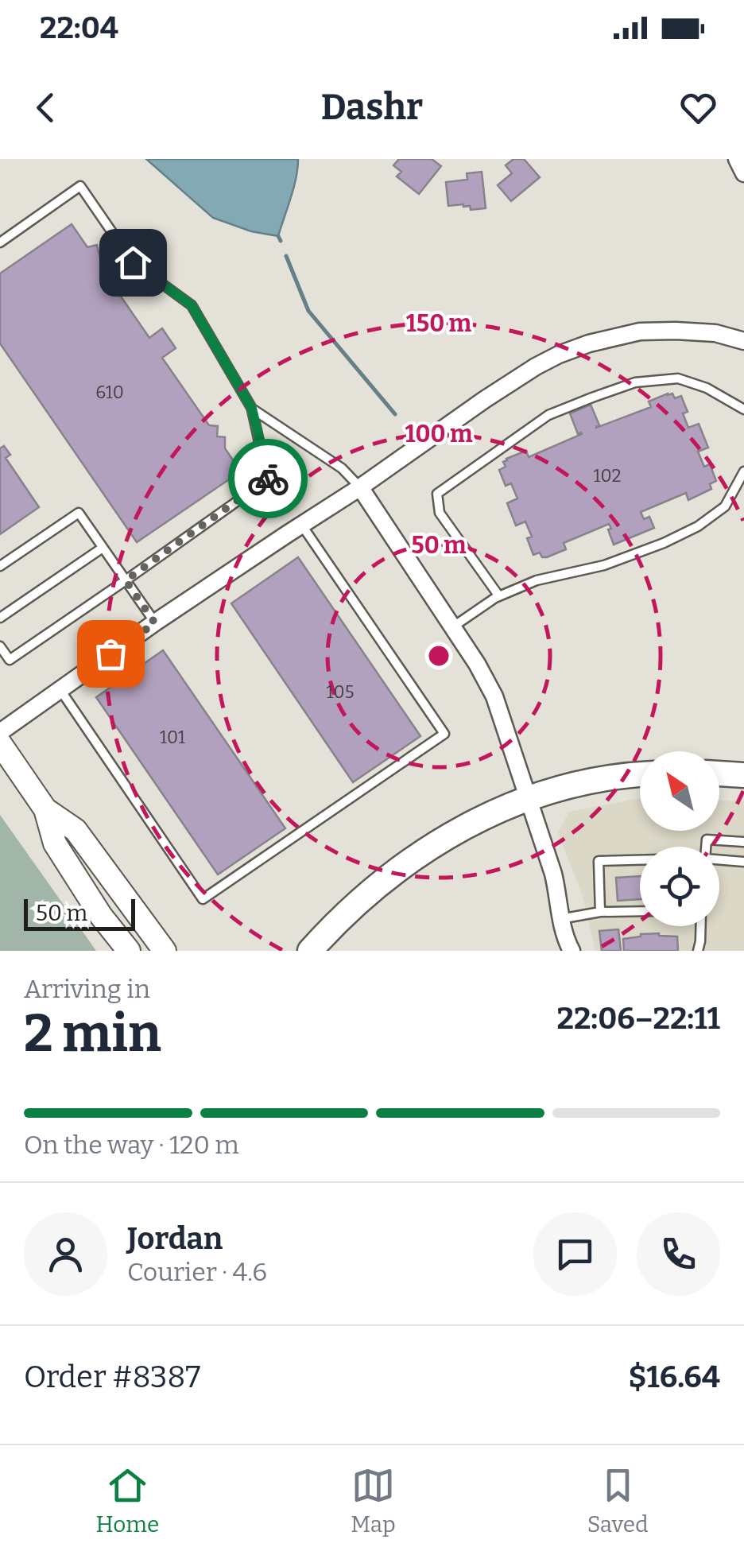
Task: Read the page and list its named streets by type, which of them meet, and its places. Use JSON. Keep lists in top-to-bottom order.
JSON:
{
  "house_numbers": [
    "610",
    "102",
    "105",
    "101"
  ],
  "scale_bar": "50 m",
  "north": "top left",
  "page": {
    "status": "22:04",
    "header": "Dashr",
    "scale": "50 m",
    "heading": ["2 min", "Arriving in", "22:06–22:11"],
    "panel": [
      "Jordan",
      "Courier · 4.6",
      "Order #8387",
      "$16.64"
    ],
    "bar": "On the way · 120 m",
    "tabs": ["Home", "Map", "Saved"]
  },
  "rings": ["150 m", "100 m", "50 m"]
}
